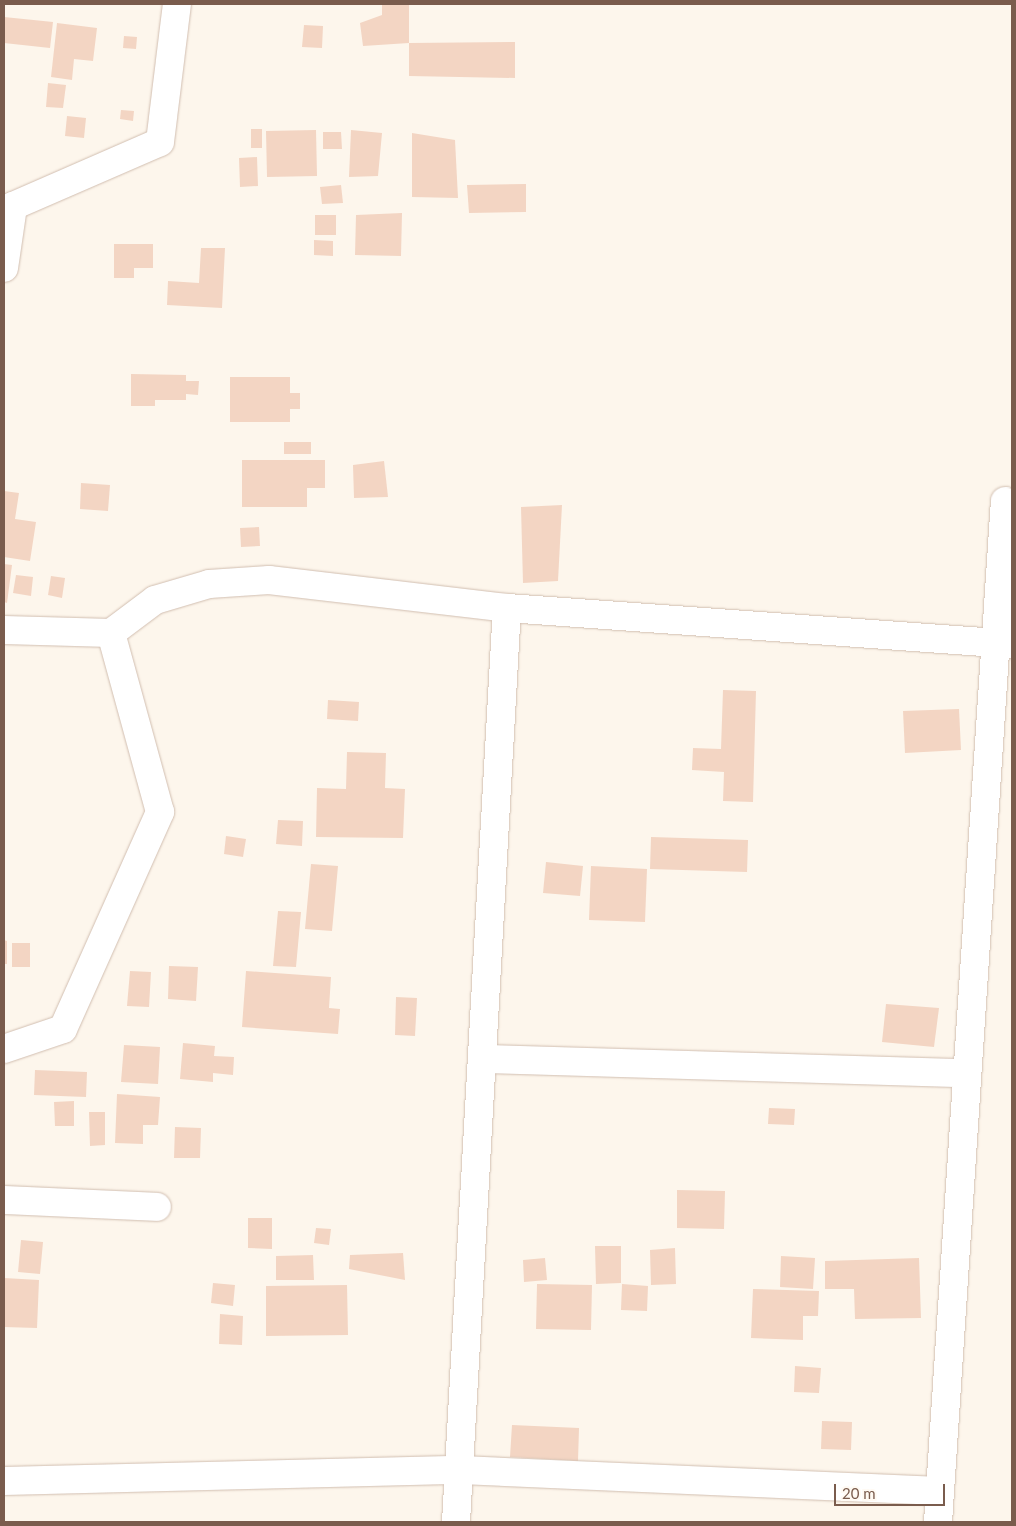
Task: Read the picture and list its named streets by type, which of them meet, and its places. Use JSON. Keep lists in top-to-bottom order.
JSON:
{
  "scale_bar": "20 m"
}
